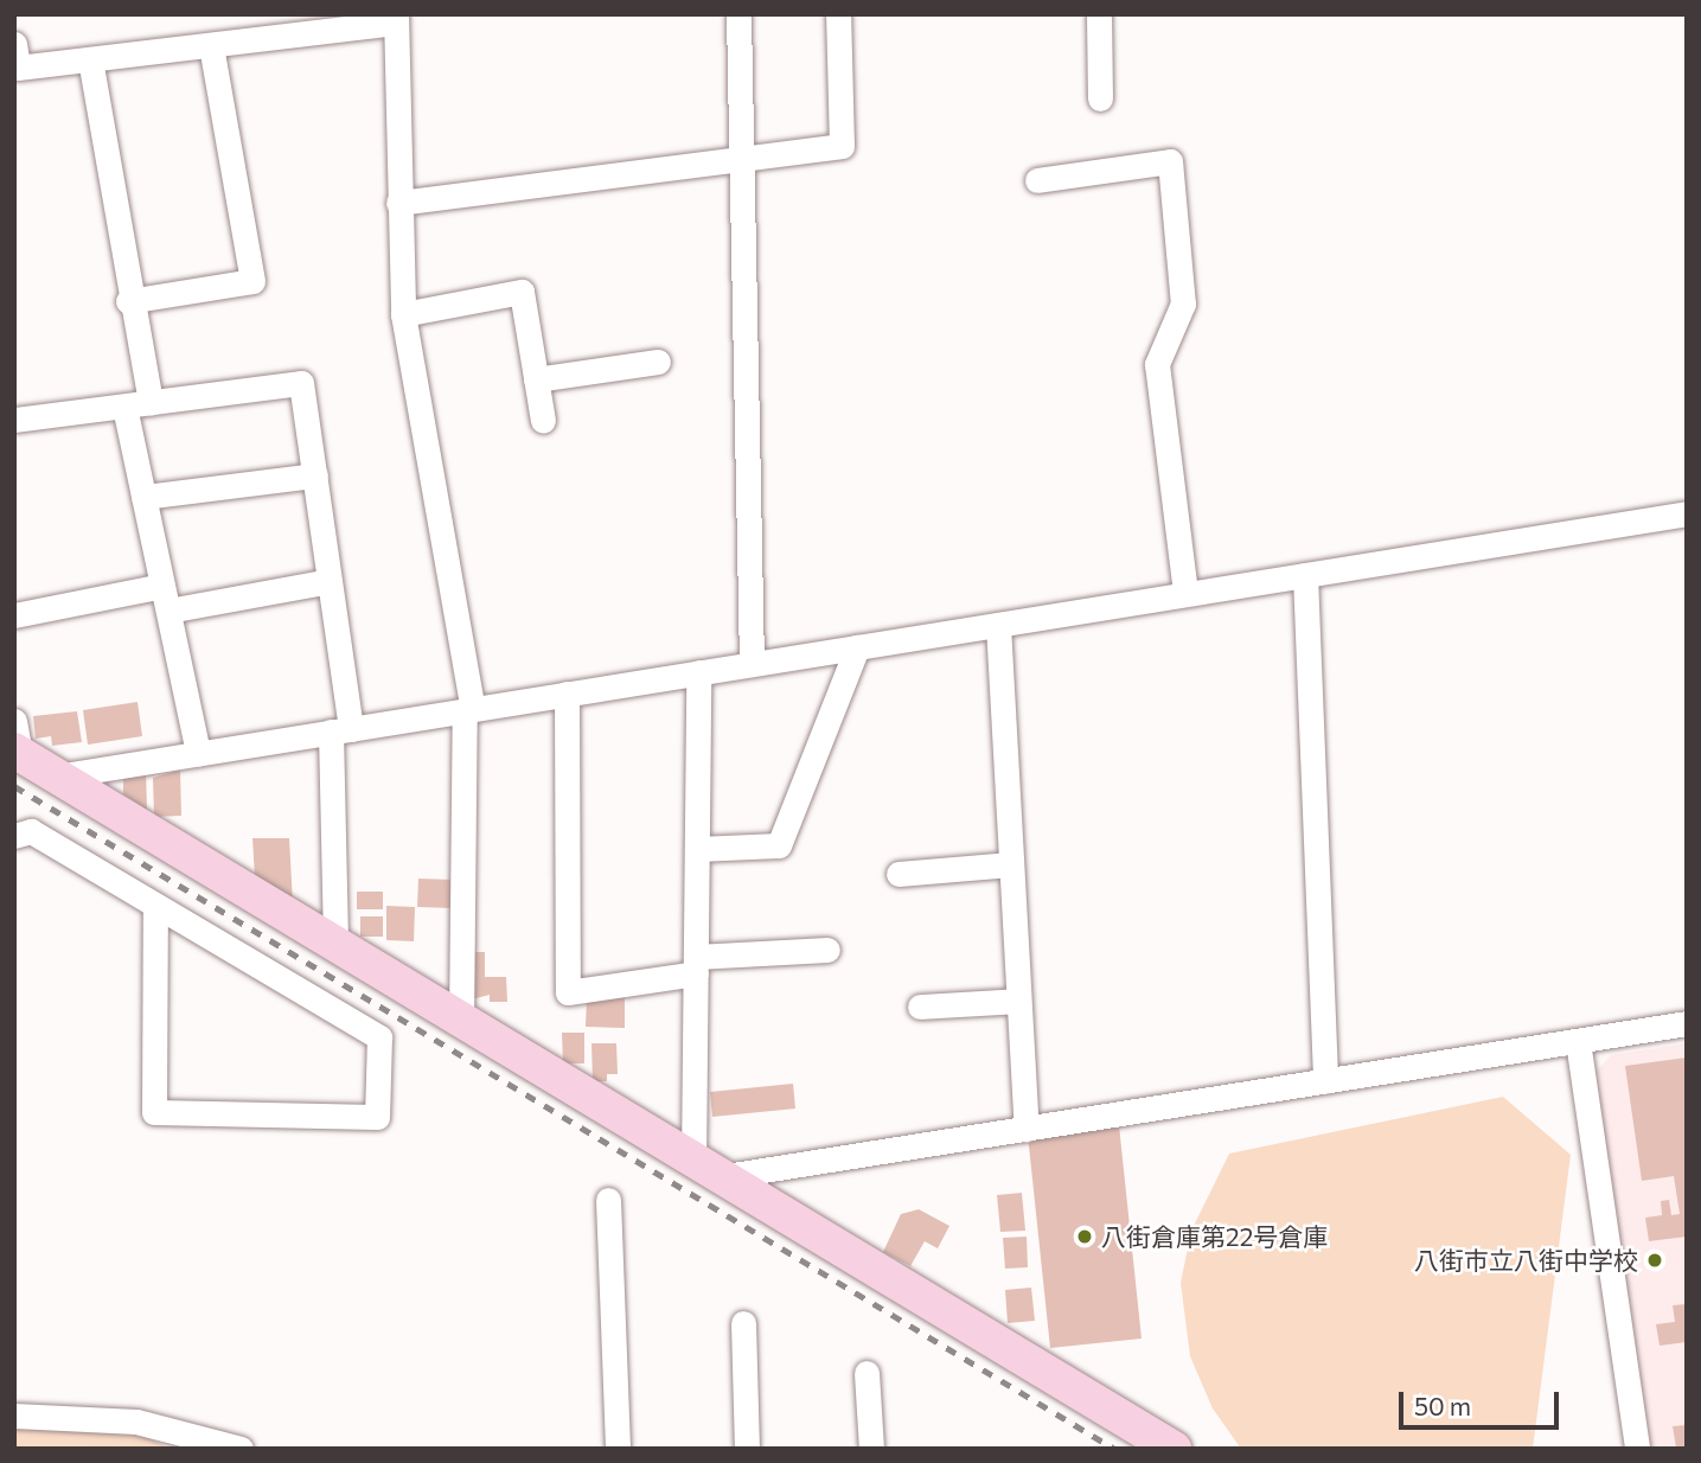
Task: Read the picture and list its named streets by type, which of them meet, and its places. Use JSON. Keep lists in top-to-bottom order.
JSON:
{
  "places": ["八街倉庫第22号倉庫", "八街市立八街中学校"],
  "scale_bar": "50 m"
}
